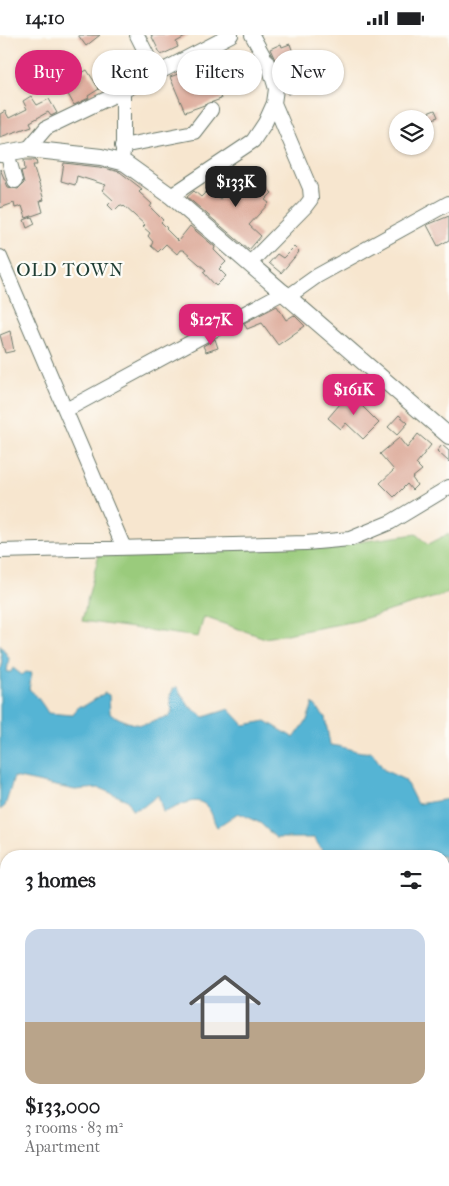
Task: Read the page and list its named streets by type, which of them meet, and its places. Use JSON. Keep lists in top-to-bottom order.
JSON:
{
  "districts": ["OLD TOWN"],
  "page": {
    "status": "14:10",
    "chip": [
      "Buy",
      "Rent",
      "Filters",
      "New"
    ],
    "price": ["$133K", "$127K", "$161K"],
    "heading": "3 homes",
    "list": [
      {
        "name": "$133,000",
        "note": "3 rooms · 83 m² · Apartment"
      }
    ]
  }
}
